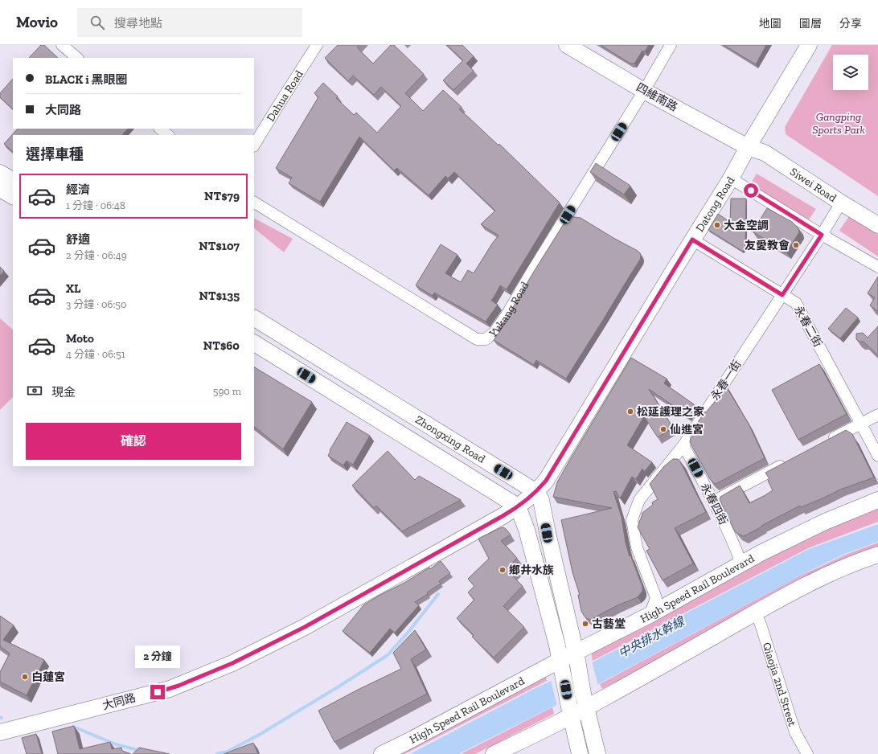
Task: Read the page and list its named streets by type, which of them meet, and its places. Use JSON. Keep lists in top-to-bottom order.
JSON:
{
  "streets": {
    "street": [
      "Dahua Road",
      "四維南路",
      "Siwei Road",
      "Datong Road",
      "Yukang Road",
      "永春二街",
      "永春一街",
      "Zhongxing Road",
      "永春四街",
      "High Speed Rail Boulevard",
      "Qiaojia 2nd Street",
      "大同路"
    ]
  },
  "crossings": [
    ["四維南路", "Siwei Road"],
    ["四維南路", "Datong Road"],
    ["四維南路", "Yukang Road"],
    ["Siwei Road", "Datong Road"],
    ["Siwei Road", "永春一街"],
    ["Datong Road", "永春二街"],
    ["Datong Road", "Zhongxing Road"],
    ["Datong Road", "大同路"],
    ["永春二街", "永春一街"],
    ["永春一街", "永春四街"],
    ["永春一街", "High Speed Rail Boulevard"],
    ["Zhongxing Road", "大同路"],
    ["永春四街", "High Speed Rail Boulevard"]
  ],
  "water": ["中央排水幹線"],
  "parks": ["Gangping Sports Park"],
  "places": [
    "大金空調",
    "友愛教會",
    "松延護理之家",
    "仙進宮",
    "鄉井水族",
    "古藝堂",
    "白蓮宮"
  ],
  "page": {
    "header": "Movio",
    "search": "搜尋地點",
    "nav": ["地圖", "圖層", "分享"],
    "banner": ["BLACK i 黑眼圈", "大同路"],
    "heading": "選擇車種",
    "list": [
      {
        "name": "經濟",
        "note": "1 分鐘 · 06:48",
        "value": "NT$79"
      },
      {
        "name": "舒適",
        "note": "2 分鐘 · 06:49",
        "value": "NT$107"
      },
      {
        "name": "XL",
        "note": "3 分鐘 · 06:50",
        "value": "NT$135"
      },
      {
        "name": "Moto",
        "note": "4 分鐘 · 06:51",
        "value": "NT$60"
      }
    ],
    "pay": ["現金", "590 m"],
    "buttons": "確認",
    "bubble": "2 分鐘"
  }
}
